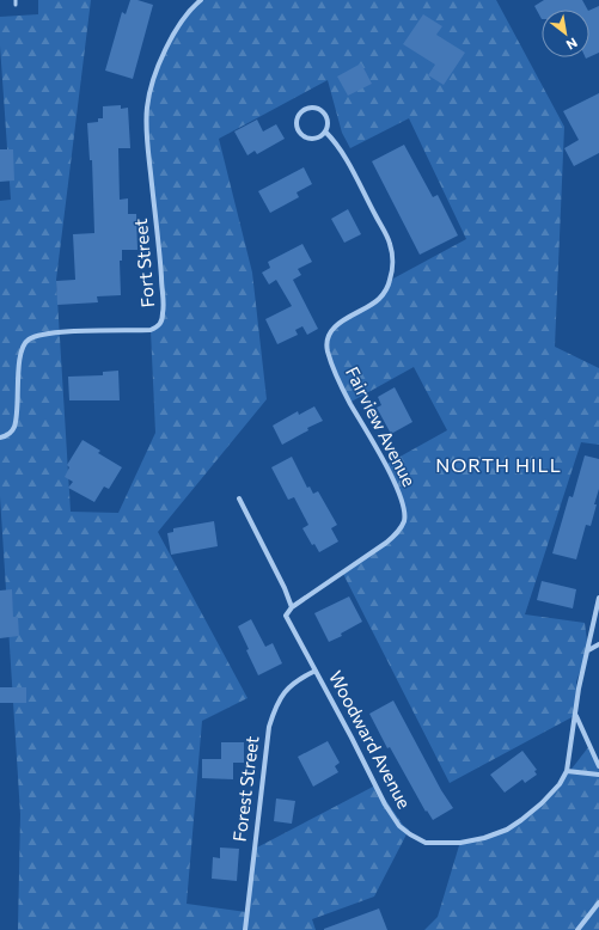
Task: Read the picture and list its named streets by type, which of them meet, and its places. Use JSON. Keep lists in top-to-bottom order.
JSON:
{
  "streets": {
    "street": [
      "Fort Street",
      "Fairview Avenue",
      "Woodward Avenue",
      "Forest Street"
    ]
  },
  "crossings": [
    ["Fairview Avenue", "Woodward Avenue"],
    ["Woodward Avenue", "Forest Street"]
  ],
  "districts": ["NORTH HILL"],
  "north": "bottom right"
}
